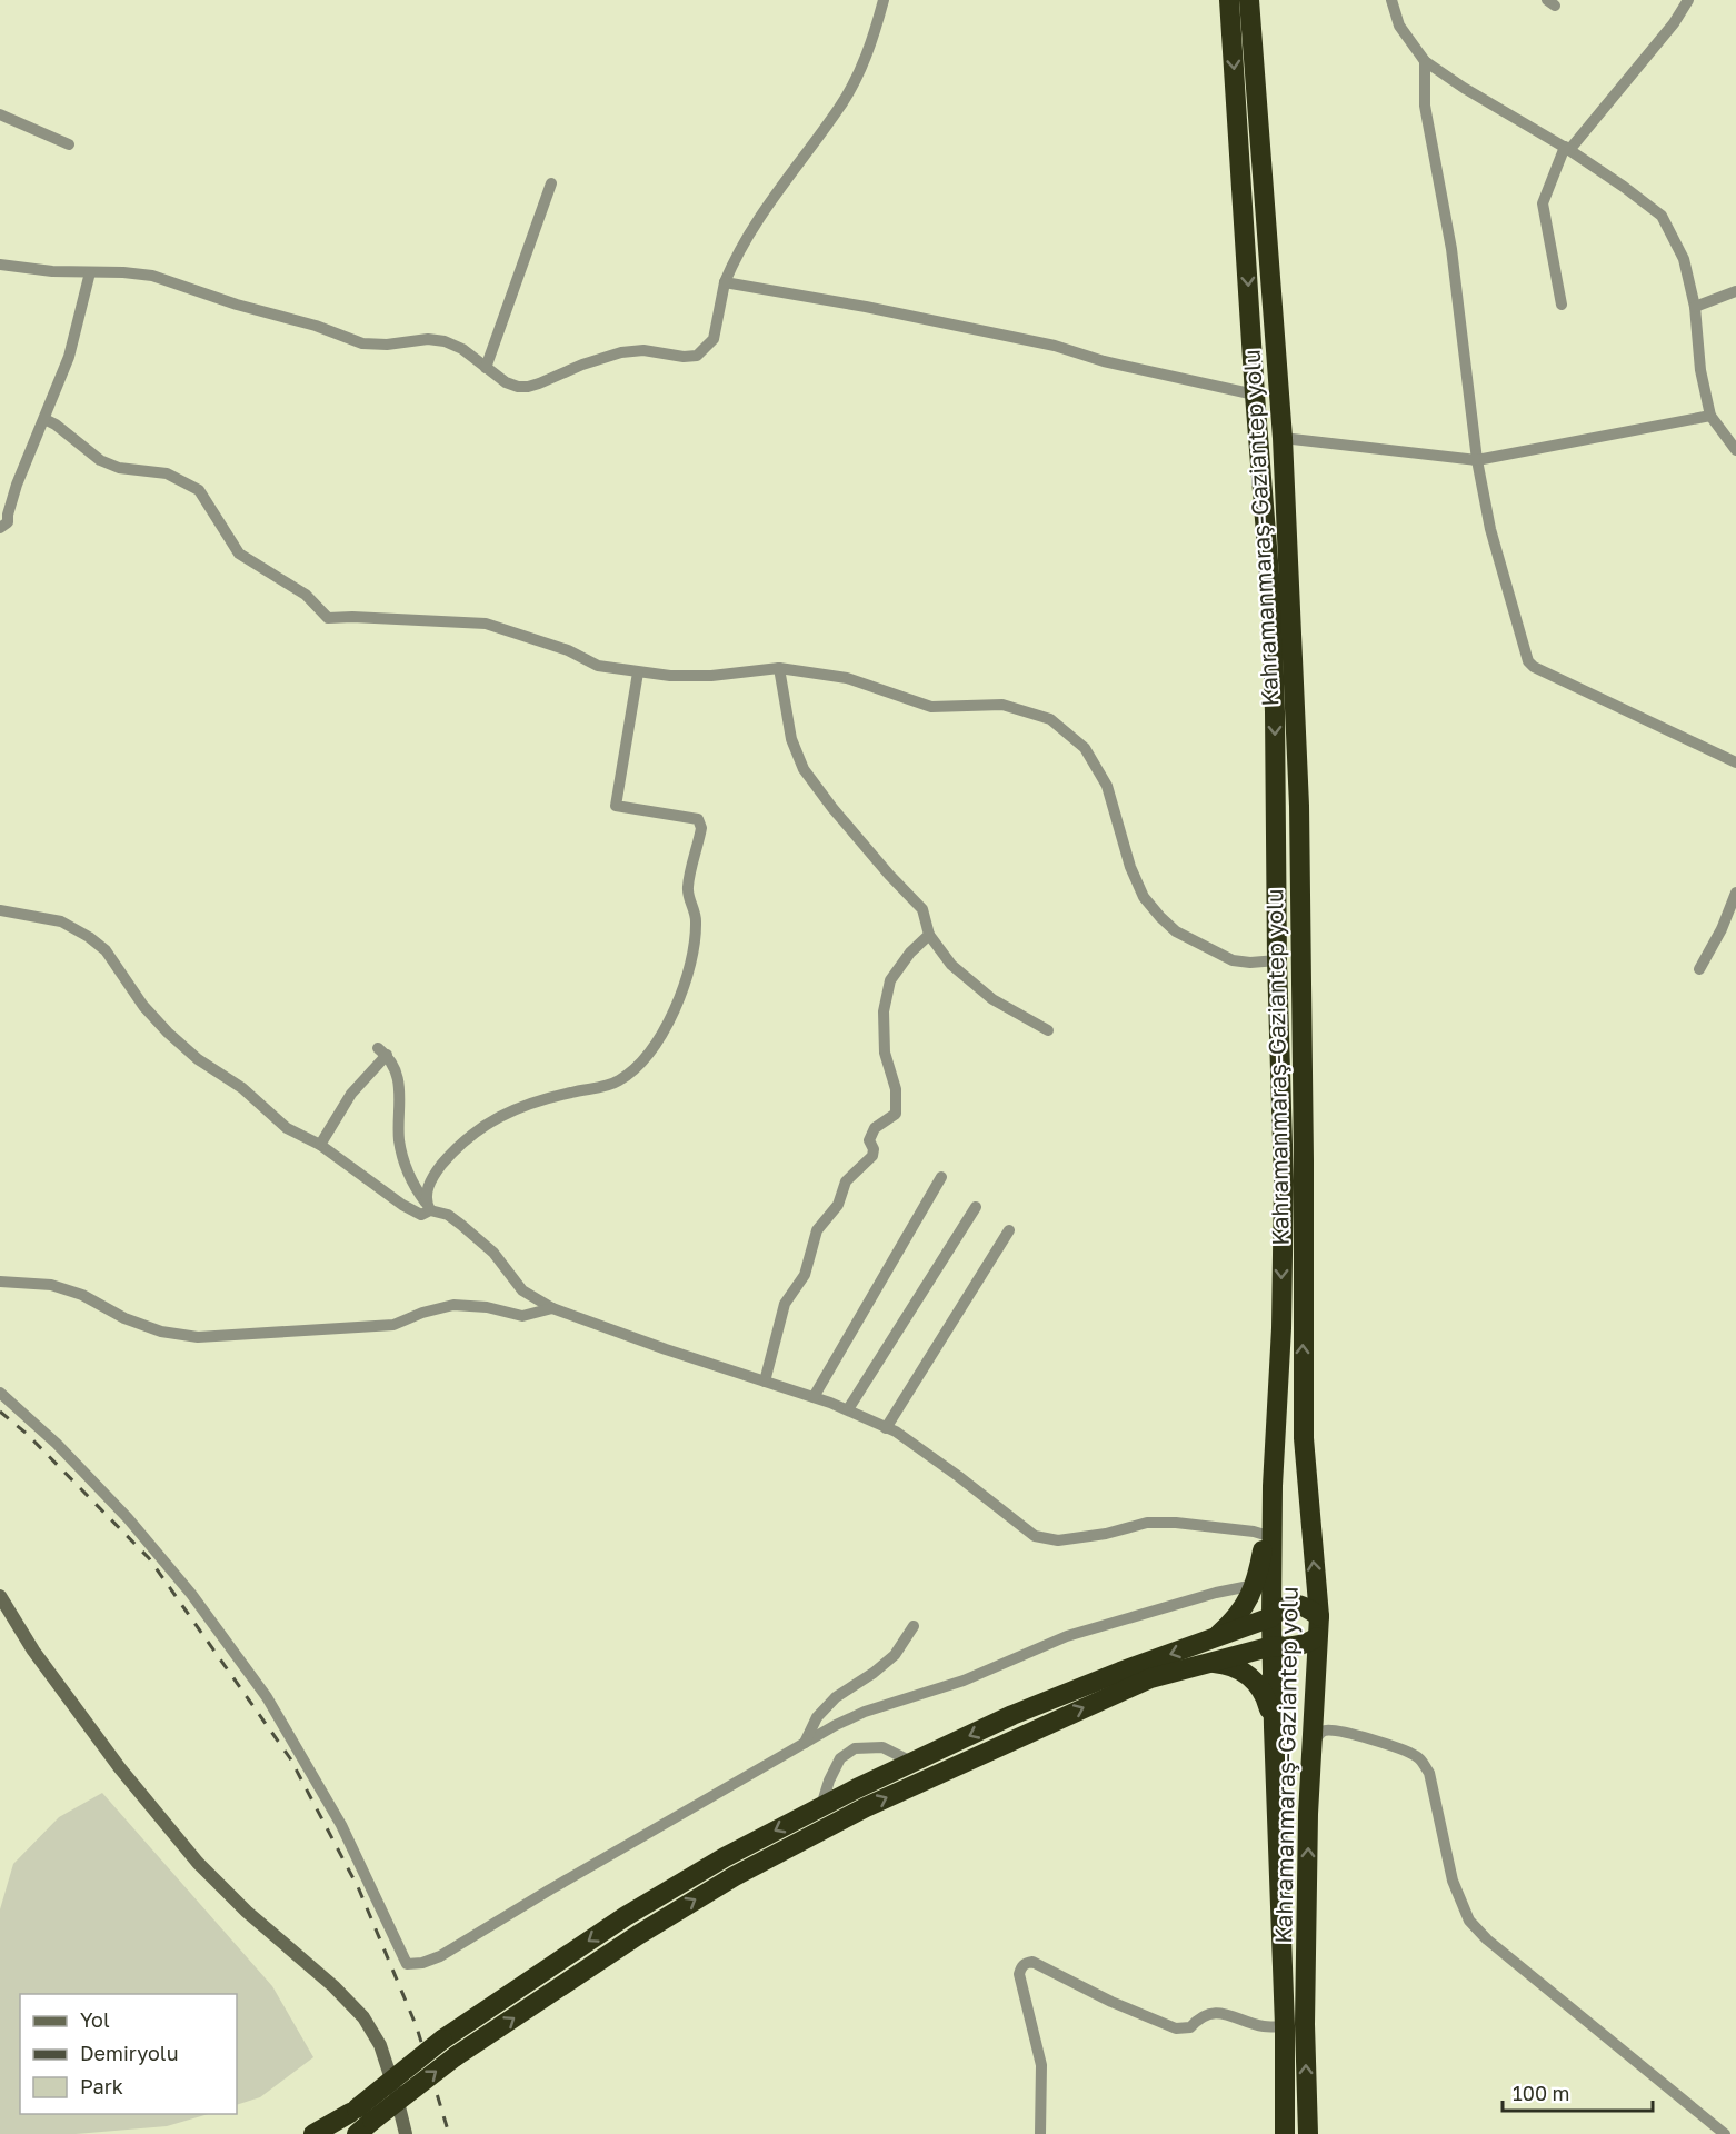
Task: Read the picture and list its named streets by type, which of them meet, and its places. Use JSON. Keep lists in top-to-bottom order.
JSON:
{
  "streets": {
    "highway": ["Kahramanmaraş-Gaziantep yolu"]
  },
  "legend": ["Yol", "Demiryolu", "Park"],
  "scale_bar": "100 m"
}
